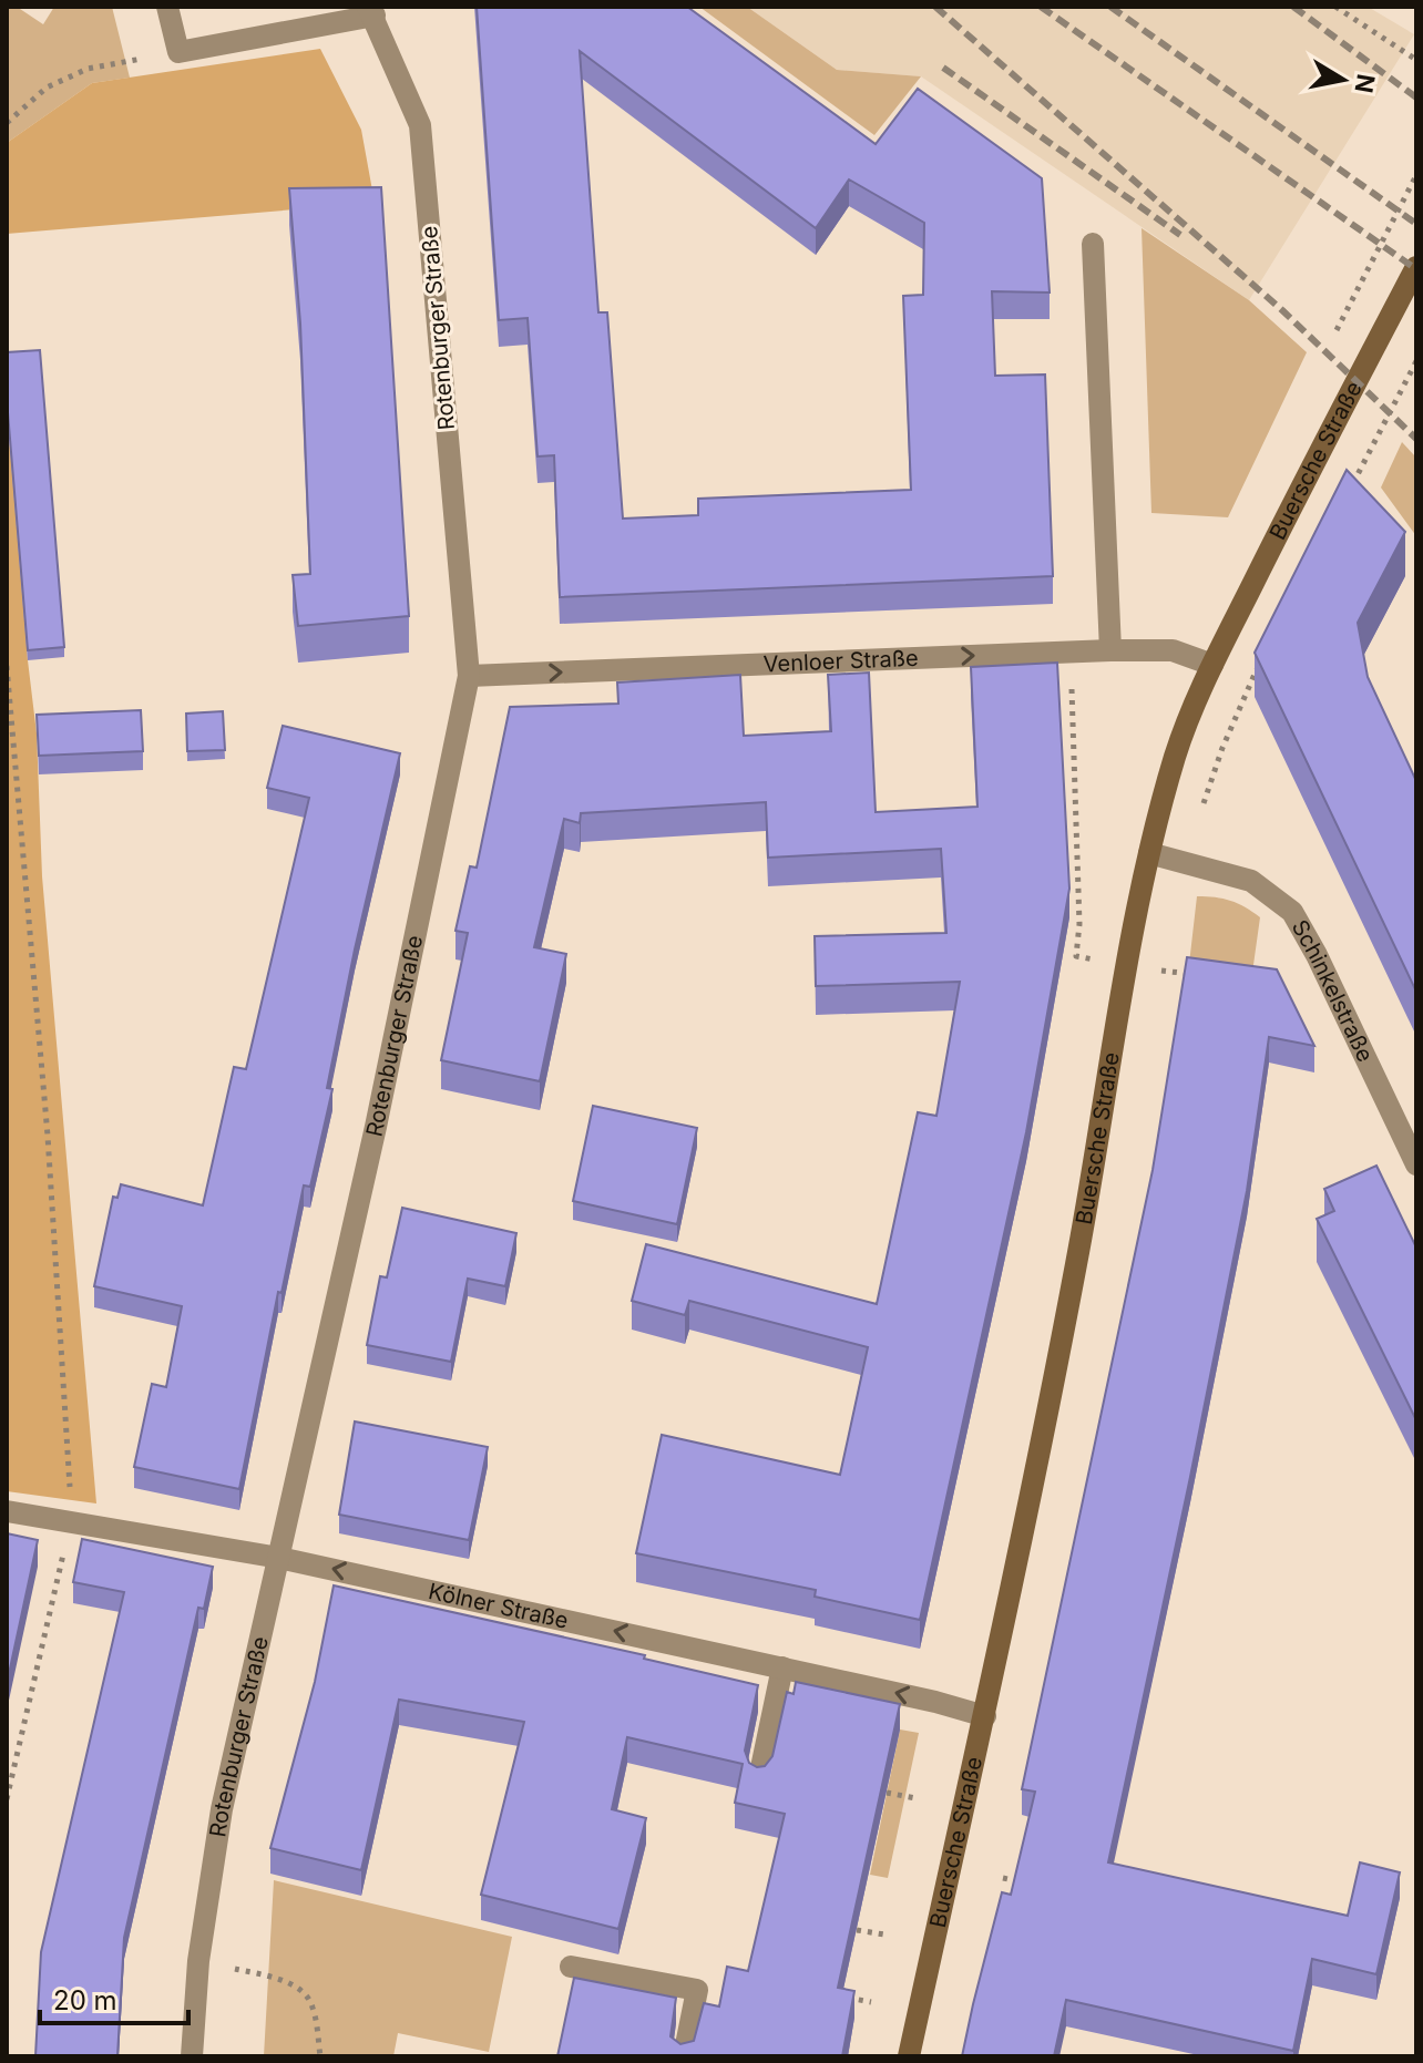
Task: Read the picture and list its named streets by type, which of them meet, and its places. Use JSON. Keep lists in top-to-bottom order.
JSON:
{
  "streets": {
    "main road": ["Buersche Straße"],
    "street": [
      "Rotenburger Straße",
      "Venloer Straße",
      "Schinkelstraße",
      "Kölner Straße"
    ]
  },
  "crossings": [
    ["Rotenburger Straße", "Venloer Straße"],
    ["Rotenburger Straße", "Kölner Straße"],
    ["Buersche Straße", "Venloer Straße"],
    ["Buersche Straße", "Schinkelstraße"],
    ["Buersche Straße", "Kölner Straße"]
  ],
  "one_way": ["Venloer Straße", "Kölner Straße"],
  "scale_bar": "20 m",
  "north": "right"
}
